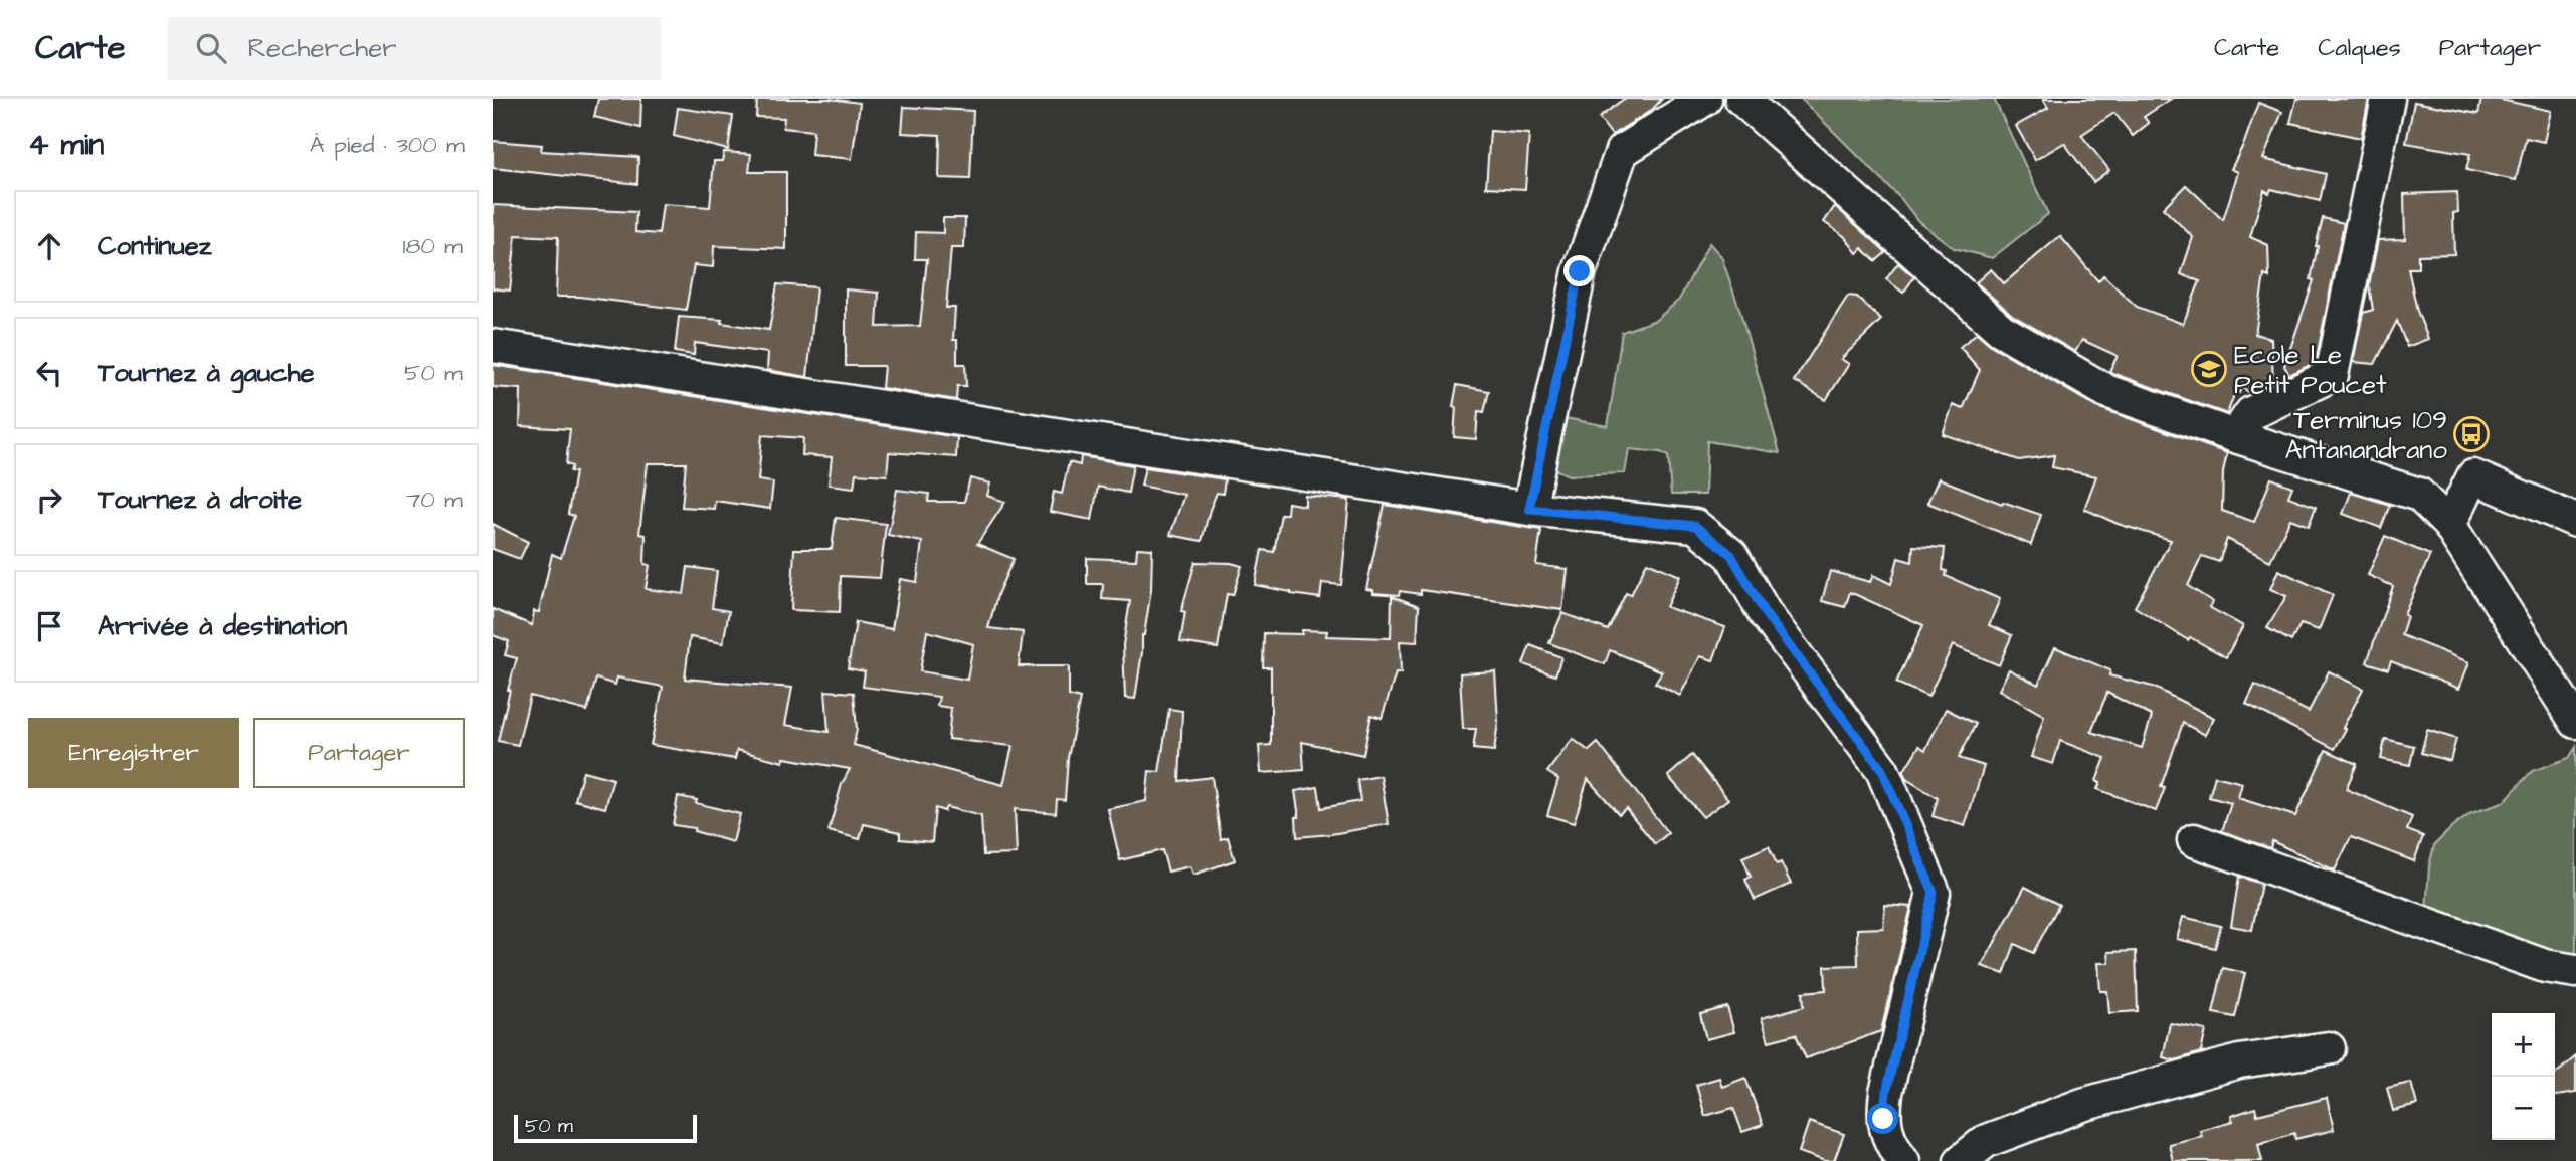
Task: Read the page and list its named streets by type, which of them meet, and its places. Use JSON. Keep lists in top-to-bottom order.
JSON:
{
  "places": {
    "school or university": ["Ecole Le Petit Poucet"],
    "bus stop": ["Terminus 109 Antanandrano"]
  },
  "scale_bar": "50 m",
  "page": {
    "header": "Carte",
    "search": "Rechercher",
    "nav": ["Carte", "Calques", "Partager"],
    "heading": ["4 min", "À pied · 300 m"],
    "list": [
      ["Continuez", "180 m"],
      ["Tournez à gauche", "50 m"],
      ["Tournez à droite", "70 m"],
      "Arrivée à destination"
    ],
    "buttons": ["Enregistrer", "Partager"],
    "map_buttons": ["+", "−"],
    "scale": "50 m"
  }
}
